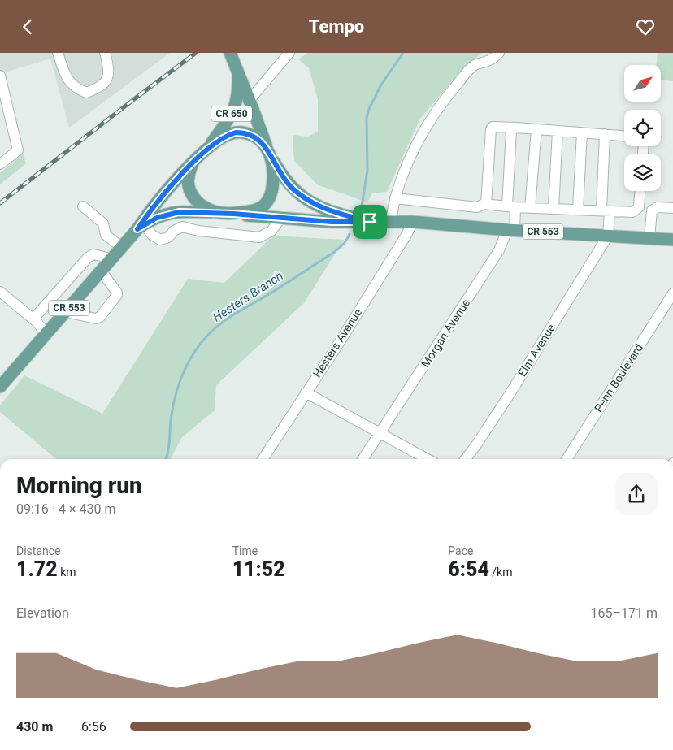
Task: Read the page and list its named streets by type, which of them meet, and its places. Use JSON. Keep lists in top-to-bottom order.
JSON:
{
  "streets": {
    "main road": ["CR 650", "CR 553"],
    "street": [
      "Morgan Avenue",
      "Hesters Avenue",
      "Elm Avenue",
      "Penn Boulevard"
    ]
  },
  "crossings": [
    ["CR 650", "CR 553"],
    ["CR 553", "Morgan Avenue"],
    ["CR 553", "Hesters Avenue"],
    ["CR 553", "Elm Avenue"]
  ],
  "water": ["Hesters Branch"],
  "north": "top right",
  "page": {
    "header": "Tempo",
    "heading": ["Morning run", "09:16 · 4 × 430 m"],
    "stats": [
      ["Distance", "1.72 km"],
      ["Time", "11:52"],
      ["Pace", "6:54 /km"]
    ],
    "chart": ["Elevation", "165–171 m"],
    "list": [
      {
        "name": "430 m",
        "note": "6:56"
      }
    ]
  }
}
